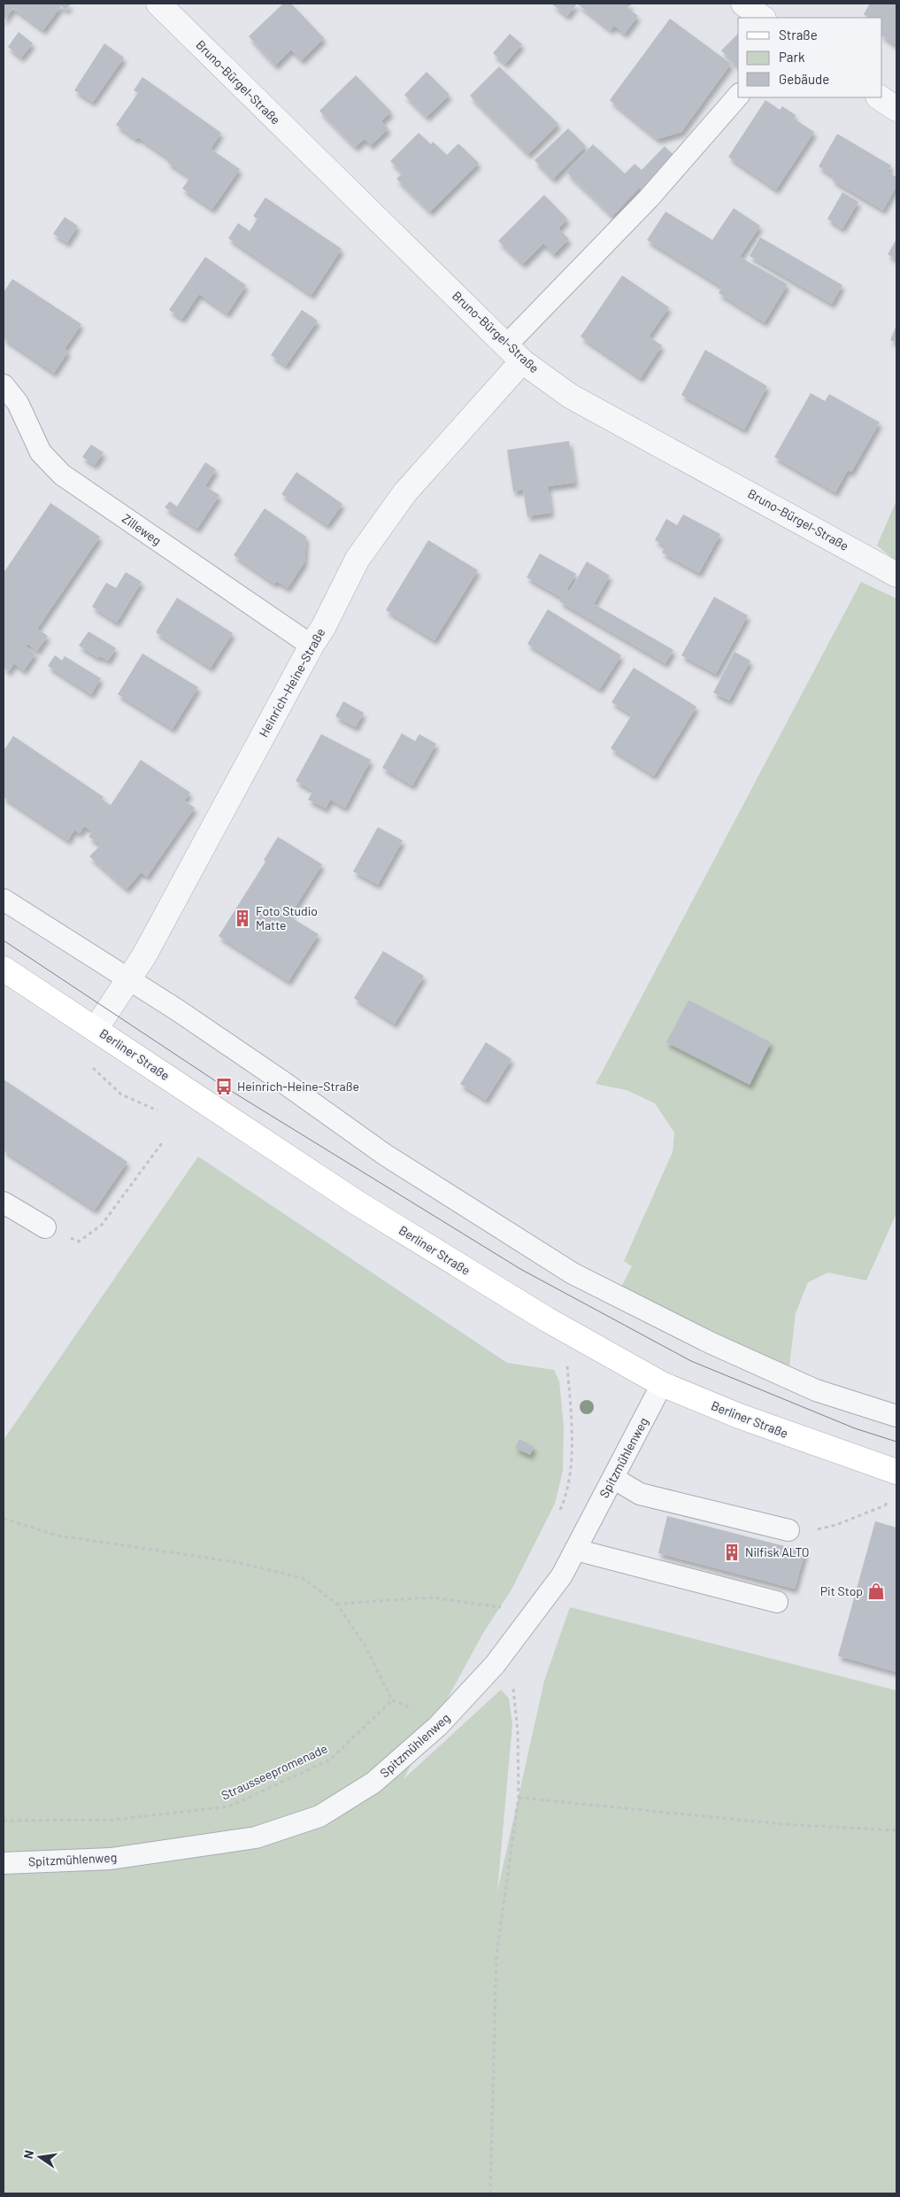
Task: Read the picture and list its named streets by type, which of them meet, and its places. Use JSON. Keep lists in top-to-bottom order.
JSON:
{
  "streets": {
    "street": ["Bruno-Bürgel-Straße", "Heinrich-Heine-Straße", "Berliner Straße"],
    "lane": ["Zilleweg", "Spitzmühlenweg"],
    "path": ["Strausseepromenade"]
  },
  "crossings": [
    ["Bruno-Bürgel-Straße", "Heinrich-Heine-Straße"],
    ["Zilleweg", "Heinrich-Heine-Straße"],
    ["Heinrich-Heine-Straße", "Berliner Straße"],
    ["Berliner Straße", "Spitzmühlenweg"]
  ],
  "places": {
    "building": ["Foto Studio Matte", "Nilfisk ALTO"],
    "bus stop": ["Heinrich-Heine-Straße"],
    "shop": ["Pit Stop"]
  },
  "legend": ["Straße", "Park", "Gebäude"],
  "north": "left"
}
